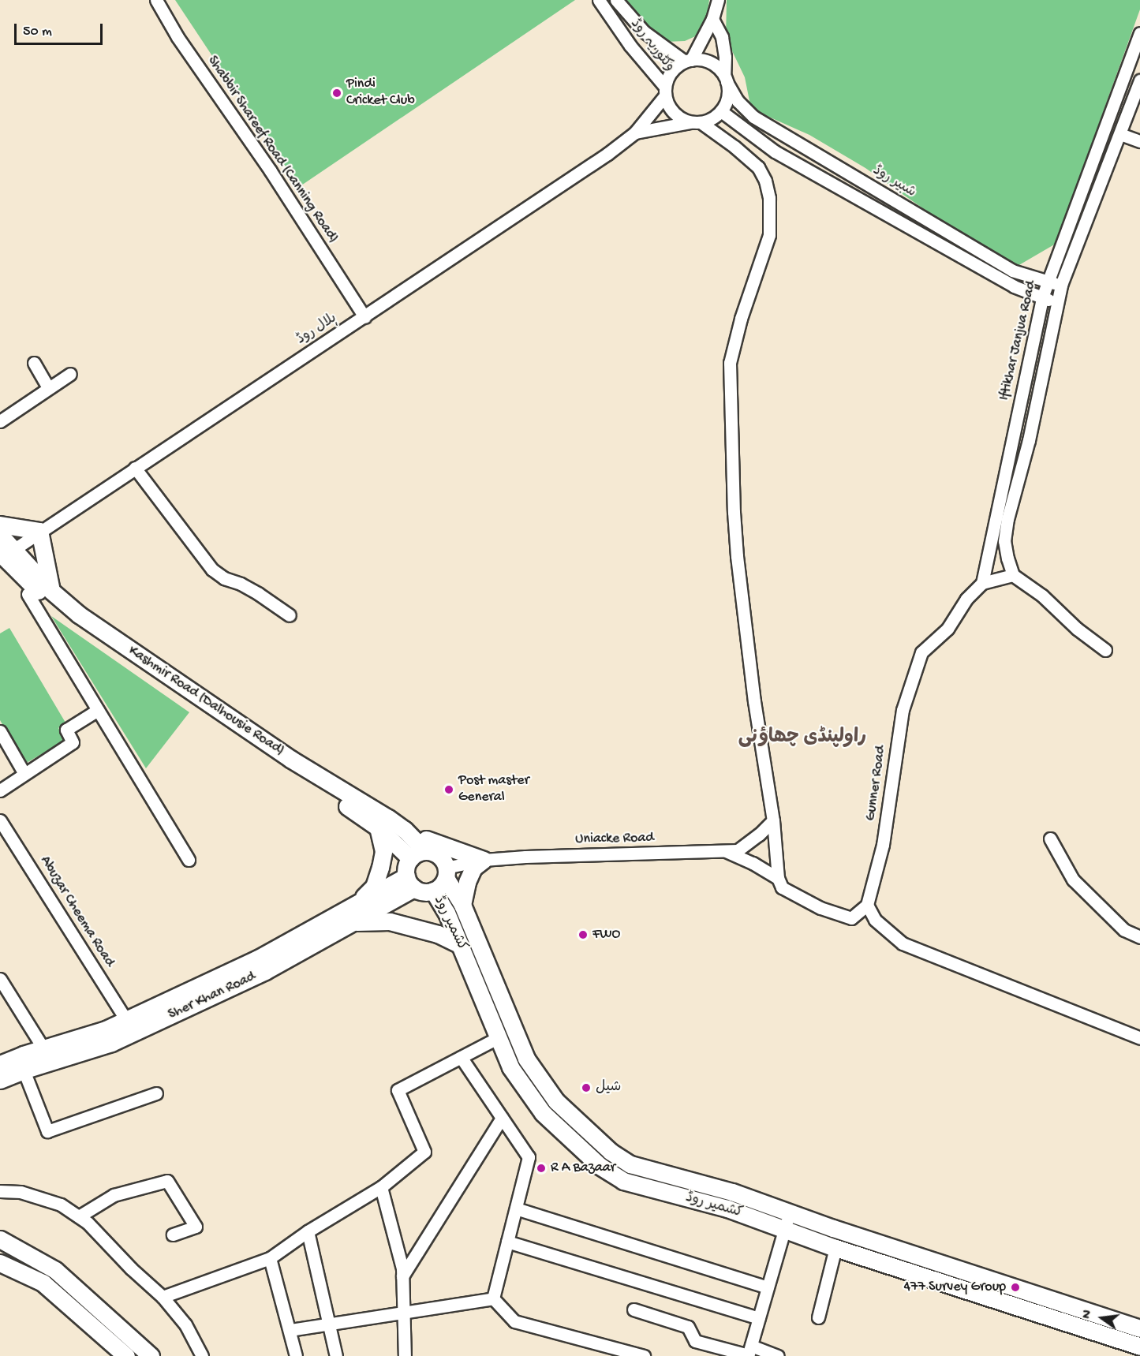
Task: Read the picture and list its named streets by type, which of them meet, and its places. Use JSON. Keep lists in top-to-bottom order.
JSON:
{
  "streets": {
    "street": [
      "وکٹوریہ روڈ",
      "Shabbir Shareef Road (Canning Road)",
      "شبیر روڈ",
      "ہلال روڈ",
      "Iftikhar Janjua Road",
      "Kashmir Road (Dalhousie Road)",
      "Gunner Road",
      "Uniacke Road",
      "Abuzar Cheema Road",
      "کشمیر روڈ",
      "Sher Khan Road"
    ]
  },
  "crossings": [
    ["وکٹوریہ روڈ", "شبیر روڈ"],
    ["وکٹوریہ روڈ", "ہلال روڈ"],
    ["Shabbir Shareef Road (Canning Road)", "ہلال روڈ"],
    ["شبیر روڈ", "ہلال روڈ"],
    ["شبیر روڈ", "Iftikhar Janjua Road"],
    ["ہلال روڈ", "Kashmir Road (Dalhousie Road)"],
    ["Iftikhar Janjua Road", "Gunner Road"],
    ["Kashmir Road (Dalhousie Road)", "Uniacke Road"],
    ["Kashmir Road (Dalhousie Road)", "کشمیر روڈ"],
    ["Kashmir Road (Dalhousie Road)", "Sher Khan Road"],
    ["Uniacke Road", "کشمیر روڈ"],
    ["Uniacke Road", "Sher Khan Road"],
    ["Abuzar Cheema Road", "Sher Khan Road"],
    ["کشمیر روڈ", "Sher Khan Road"]
  ],
  "districts": ["راولپنڈی چھاؤنی"],
  "places": [
    "Pindi Cricket Club",
    "Post master General",
    "FWO",
    "شیل",
    "R A Bazaar",
    "477 Survey Group"
  ],
  "scale_bar": "50 m",
  "north": "left"
}
